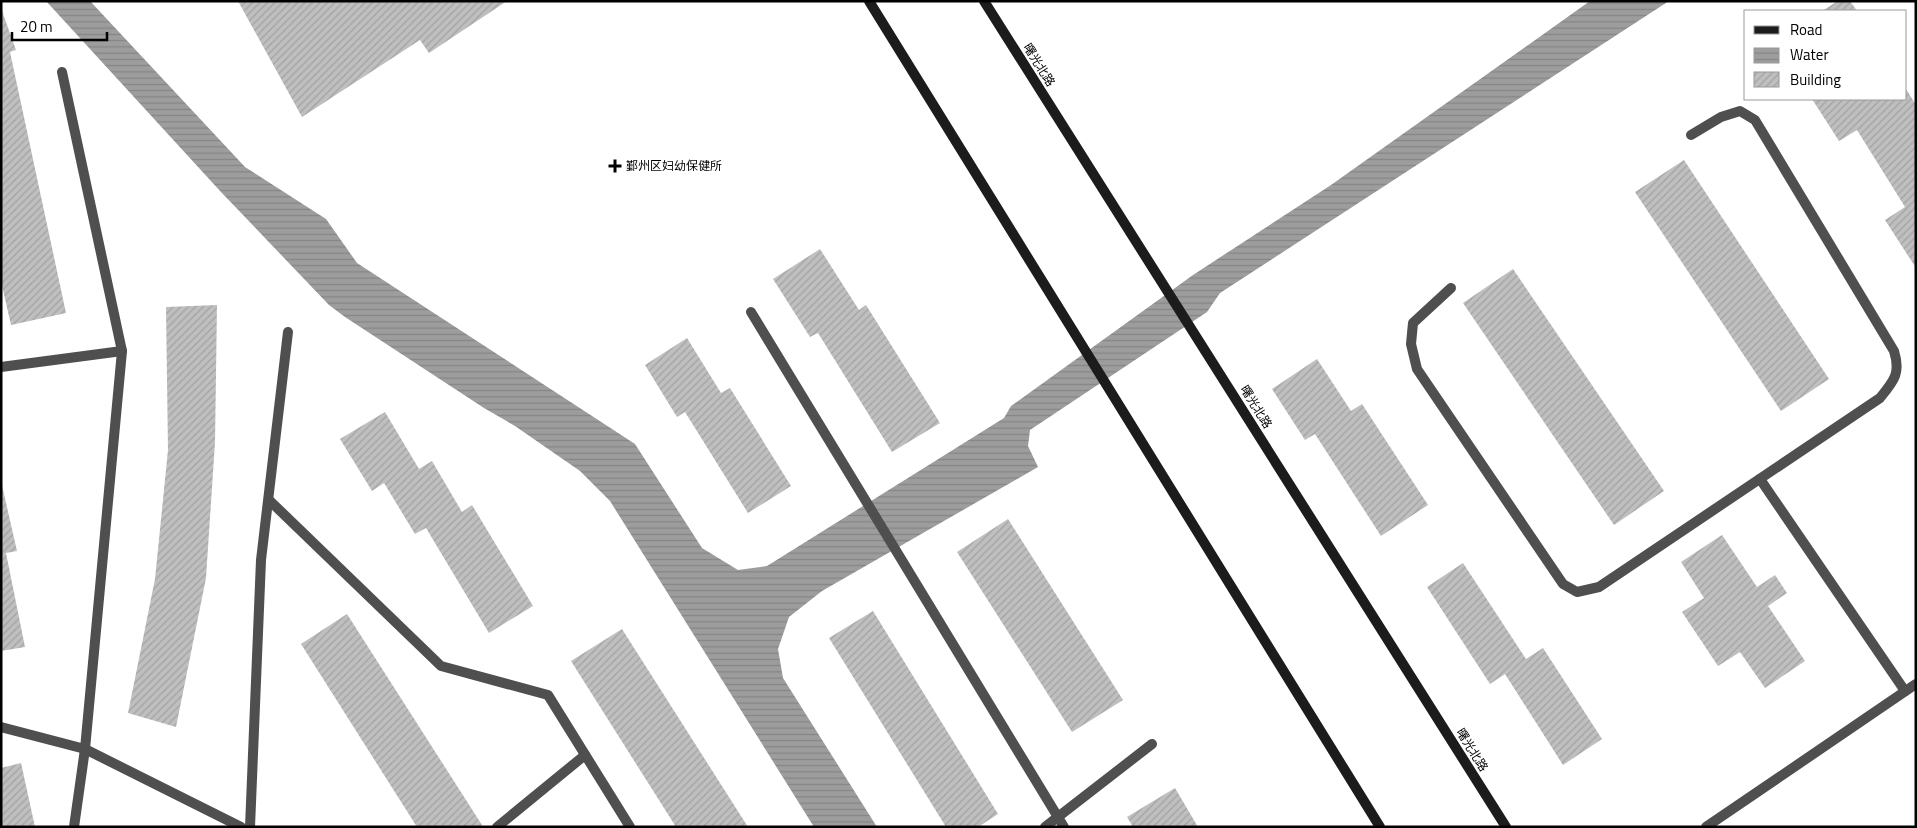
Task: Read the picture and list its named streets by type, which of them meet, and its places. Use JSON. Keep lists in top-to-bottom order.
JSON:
{
  "streets": {
    "main road": ["曙光北路"]
  },
  "places": {
    "health": ["鄞州区妇幼保健所"]
  },
  "legend": ["Road", "Water", "Building"],
  "scale_bar": "20 m"
}
